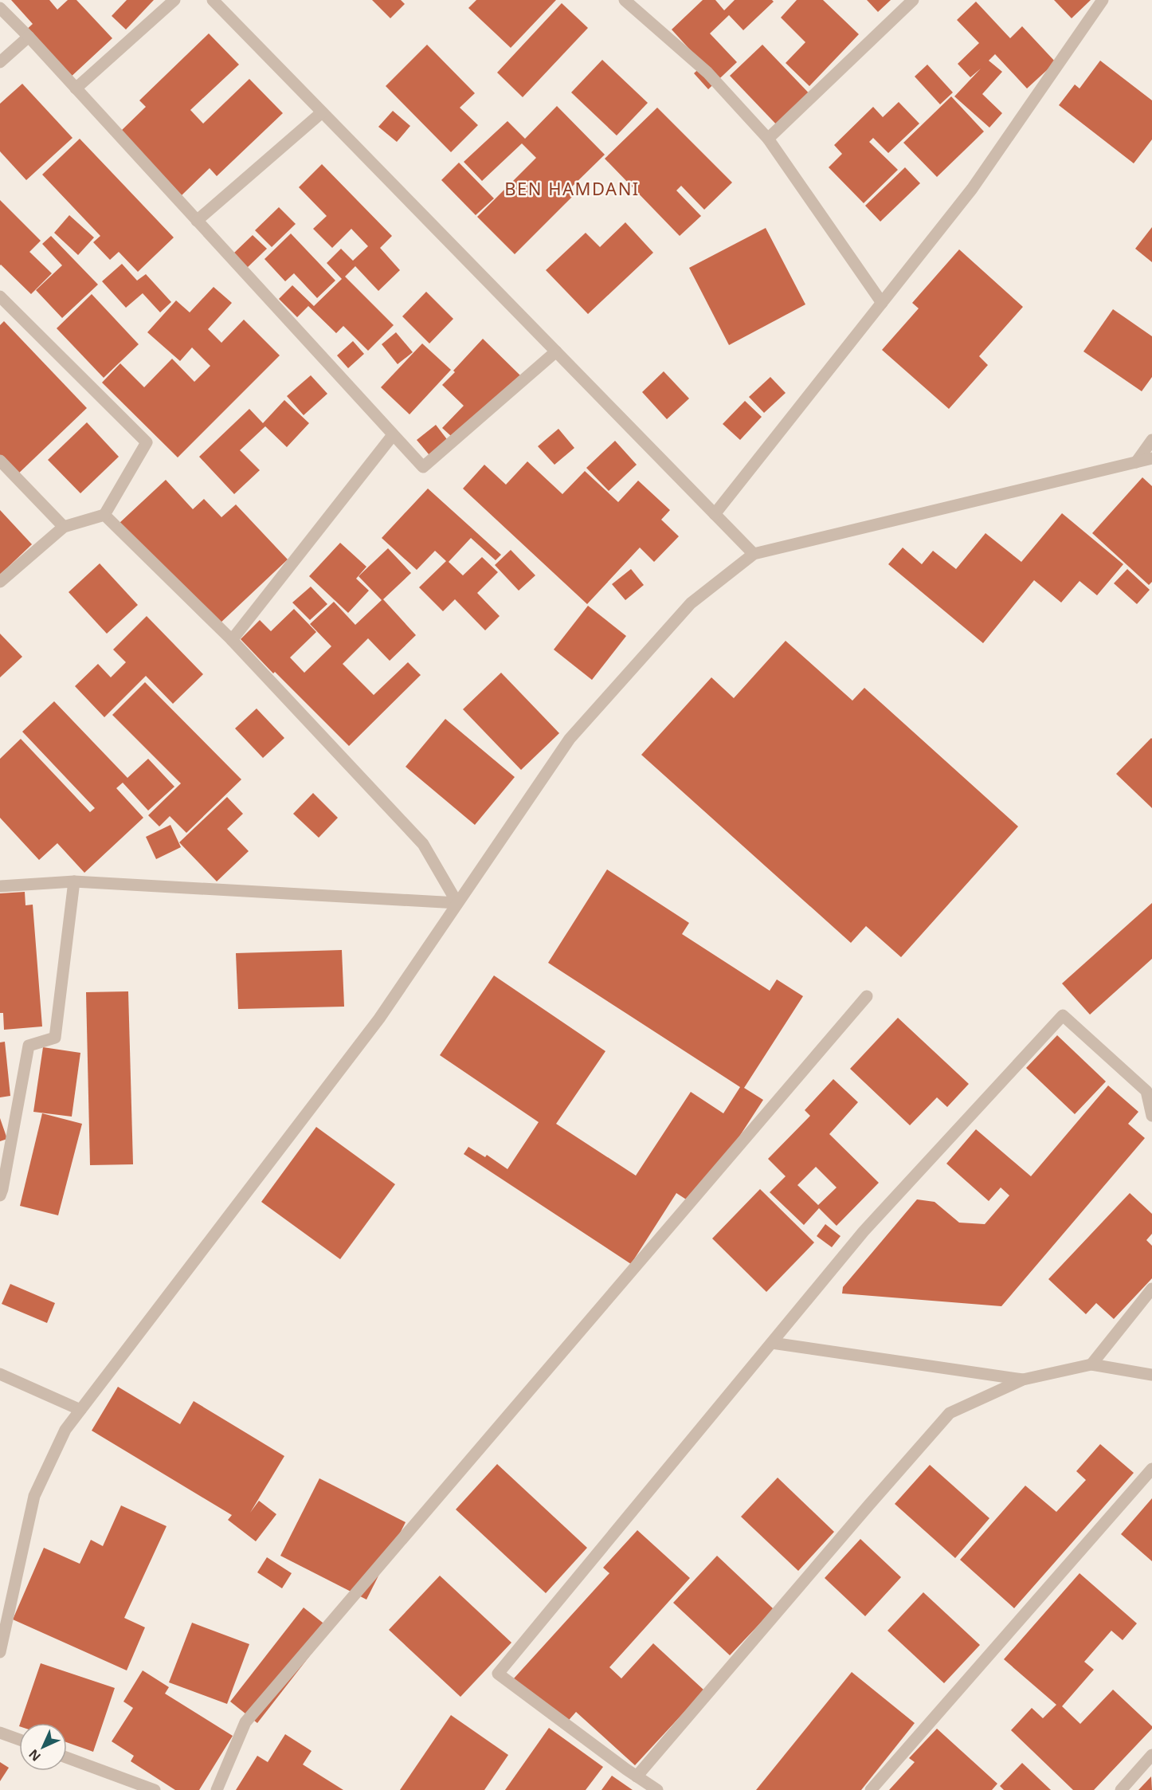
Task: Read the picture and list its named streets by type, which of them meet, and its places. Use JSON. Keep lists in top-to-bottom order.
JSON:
{
  "districts": ["BEN HAMDANI"],
  "north": "bottom left"
}
